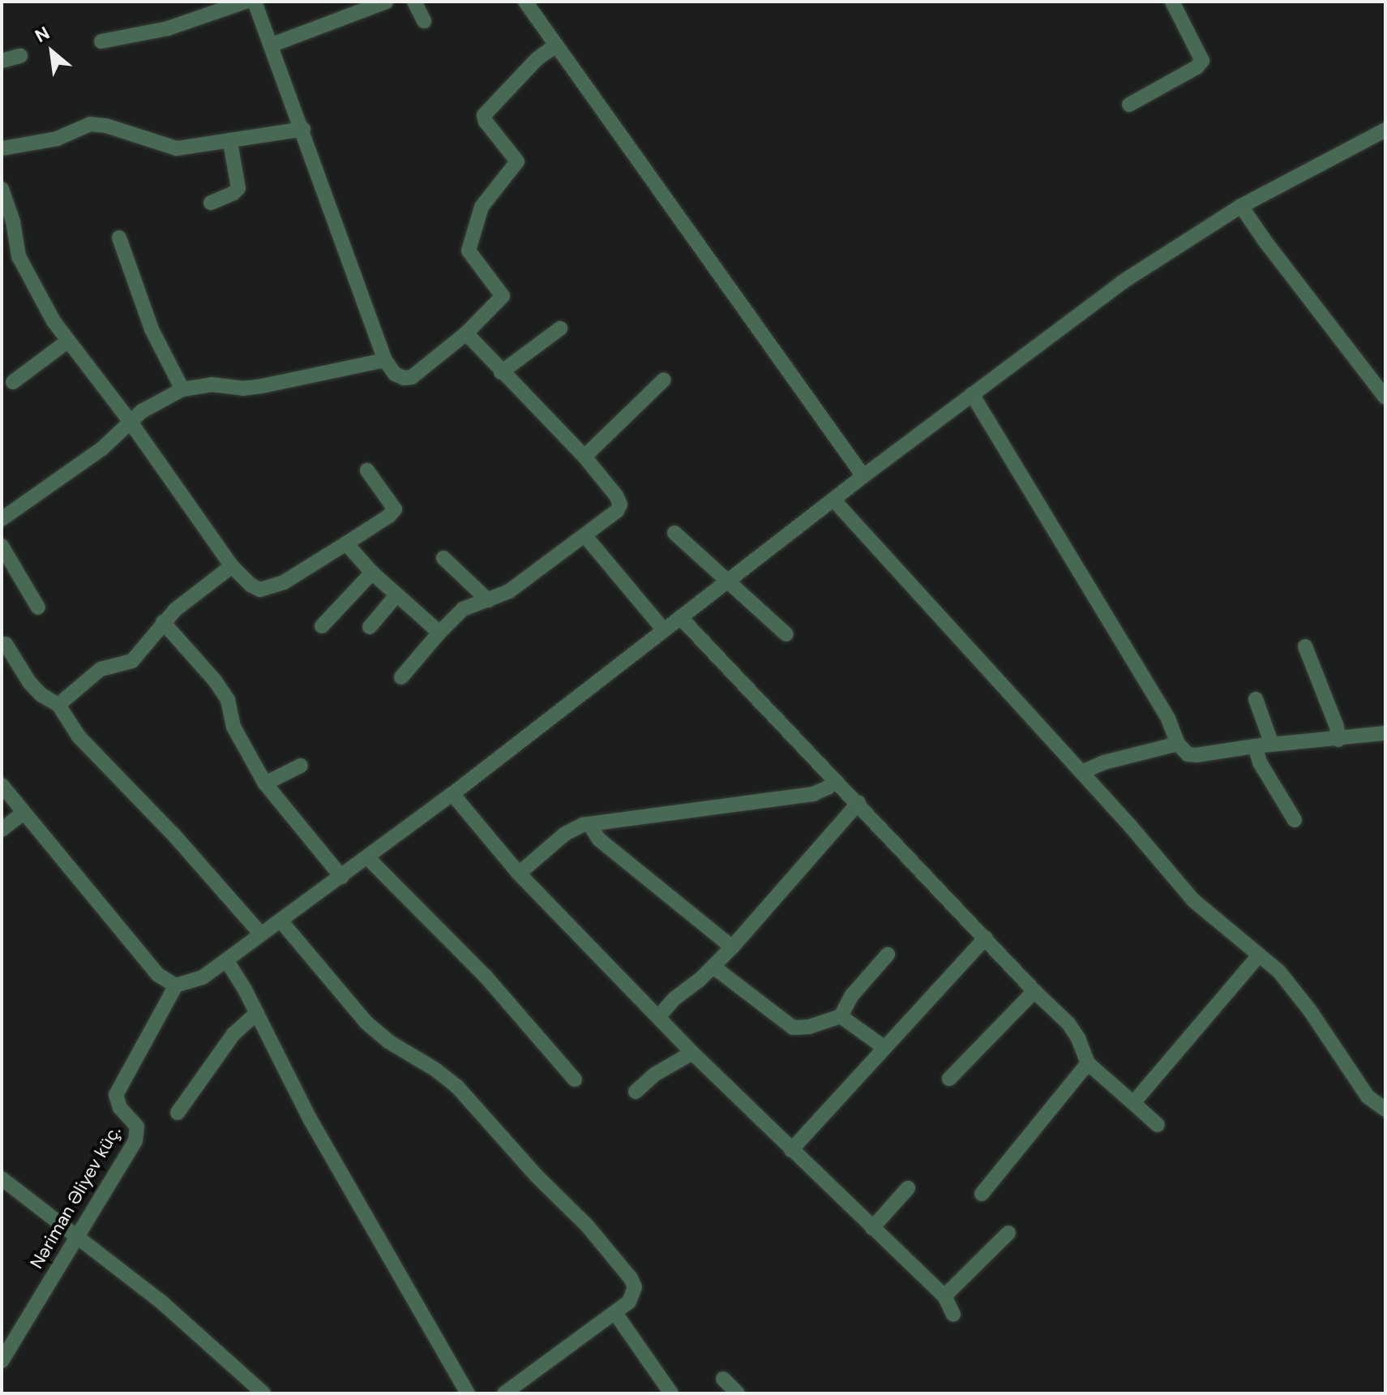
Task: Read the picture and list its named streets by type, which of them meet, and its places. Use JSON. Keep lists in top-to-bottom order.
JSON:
{
  "streets": {
    "street": ["Nəriman Əliyev küç."]
  },
  "north": "top left"
}
